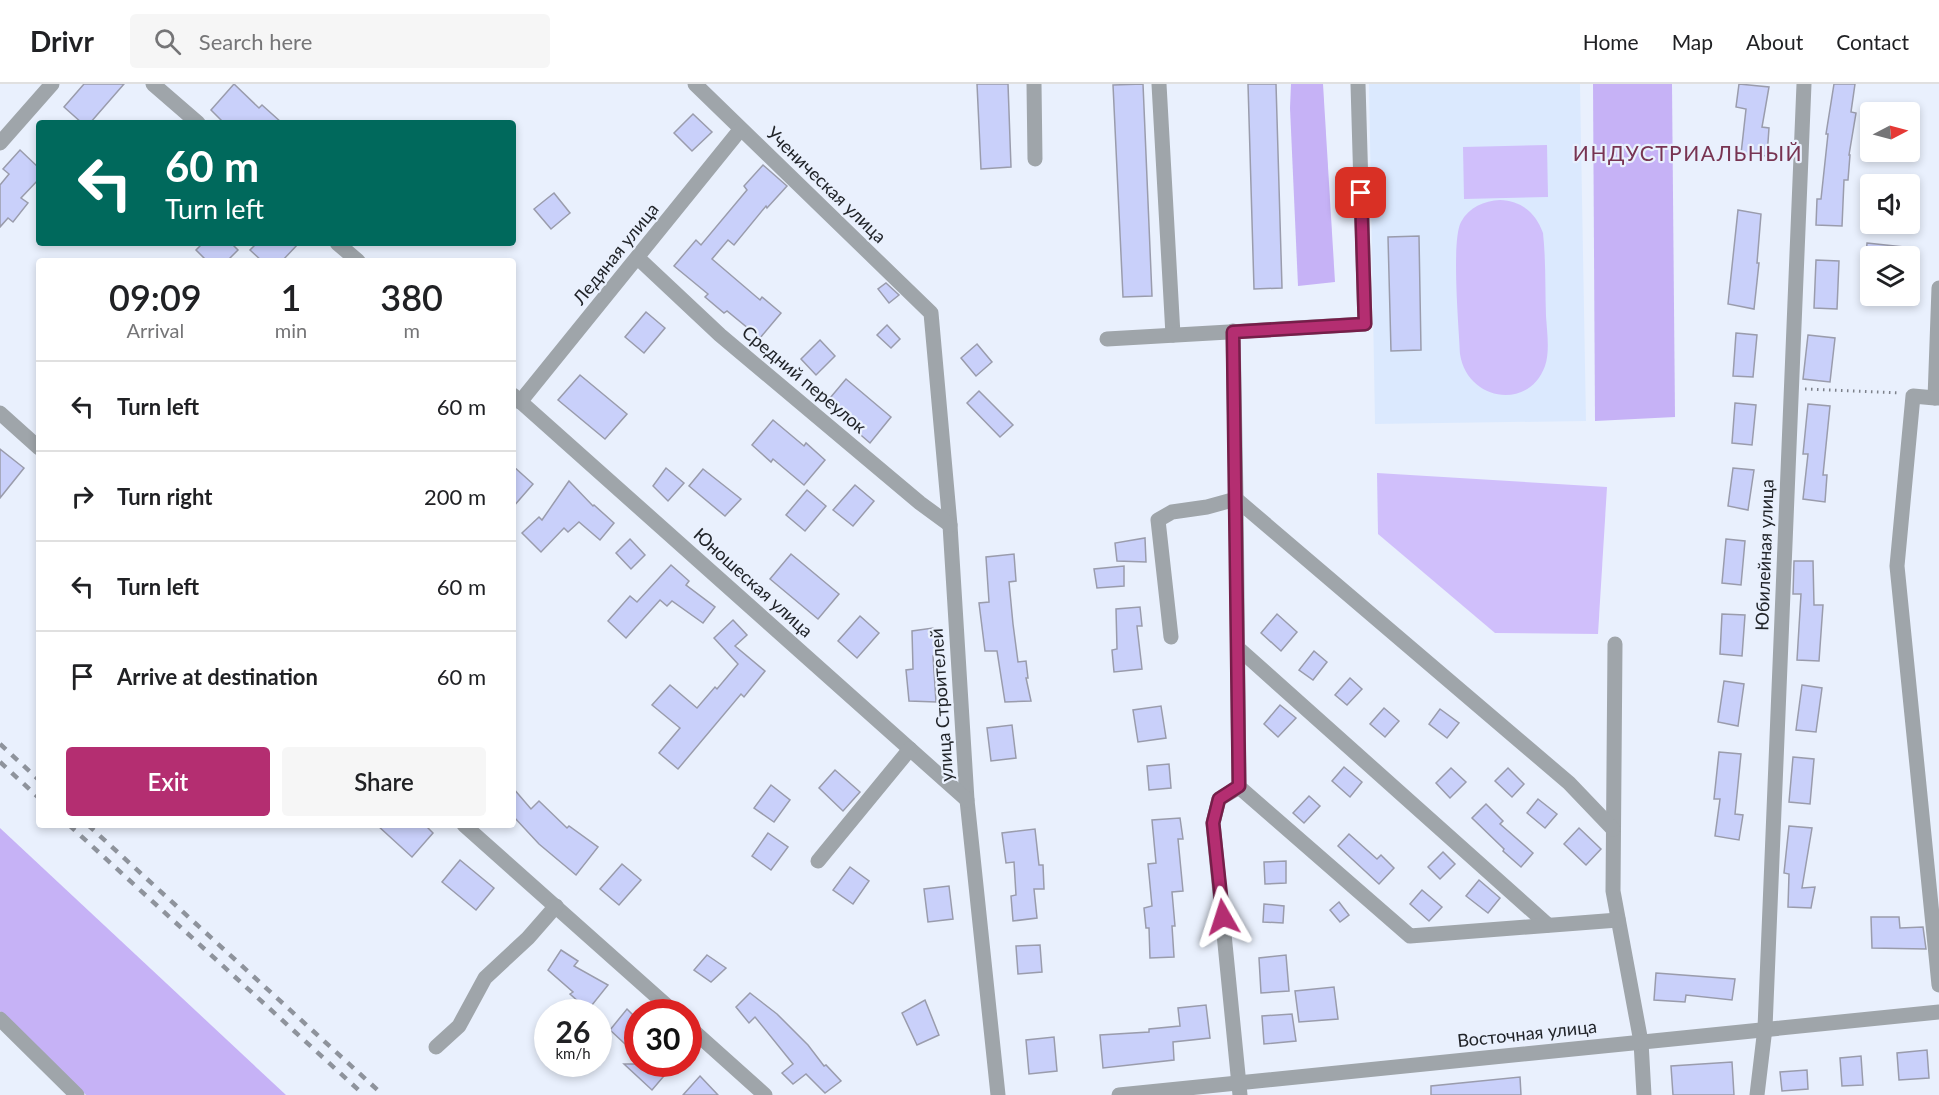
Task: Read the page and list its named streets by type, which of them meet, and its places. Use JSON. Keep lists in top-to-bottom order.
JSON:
{
  "streets": {
    "street": [
      "Ученическая улица",
      "Ледяная улица",
      "Средний переулок",
      "Юбилейная улица",
      "Юношеская улица",
      "улица Строителей",
      "Восточная улица"
    ]
  },
  "crossings": [
    ["Ученическая улица", "Ледяная улица"],
    ["Ученическая улица", "улица Строителей"],
    ["Ледяная улица", "Средний переулок"],
    ["Ледяная улица", "Юношеская улица"],
    ["Средний переулок", "улица Строителей"],
    ["Юбилейная улица", "Восточная улица"],
    ["Юношеская улица", "улица Строителей"]
  ],
  "districts": ["ИНДУСТРИАЛЬНЫЙ"],
  "north": "right",
  "page": {
    "header": "Drivr",
    "search": "Search here",
    "nav": [
      "Home",
      "Map",
      "About",
      "Contact"
    ],
    "turn": ["60 m", "Turn left"],
    "eta": [
      "09:09",
      "Arrival",
      "1",
      "min",
      "380",
      "m"
    ],
    "list": [
      {
        "name": "Turn left",
        "value": "60 m"
      },
      {
        "name": "Turn right",
        "value": "200 m"
      },
      {
        "name": "Turn left",
        "value": "60 m"
      },
      {
        "name": "Arrive at destination",
        "value": "60 m"
      }
    ],
    "buttons": ["Exit", "Share"],
    "speed": "26 km/h",
    "limit": "30"
  }
}
